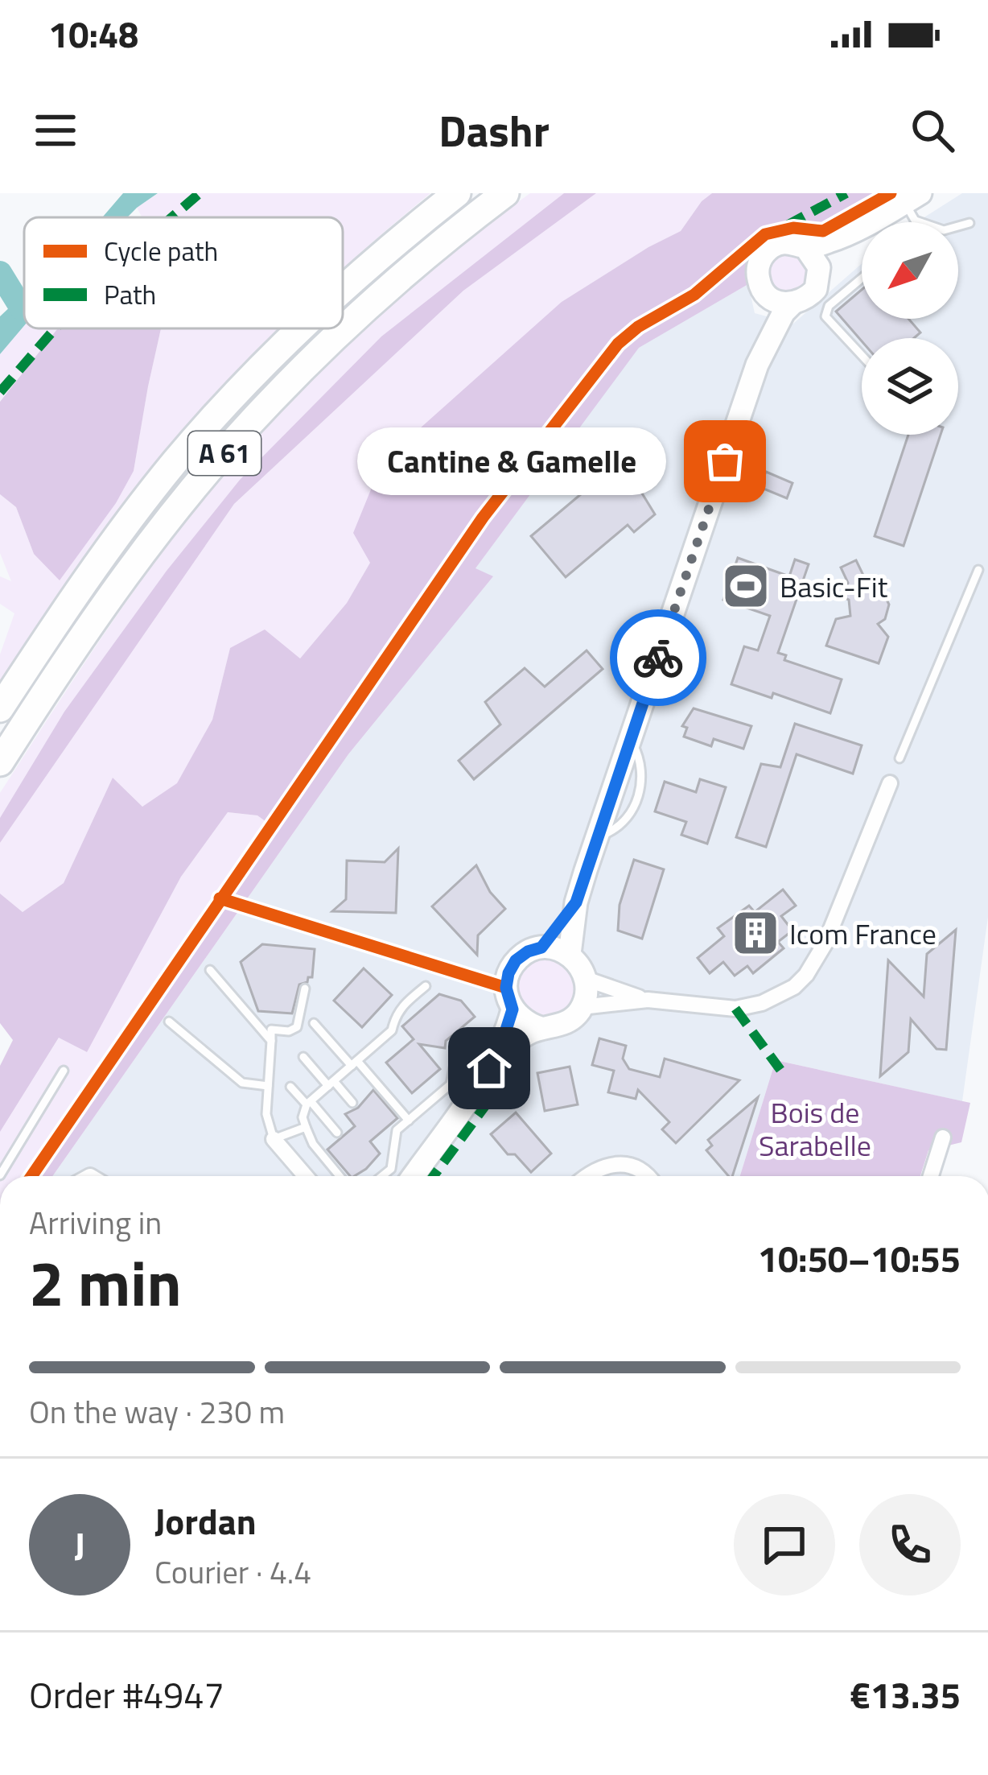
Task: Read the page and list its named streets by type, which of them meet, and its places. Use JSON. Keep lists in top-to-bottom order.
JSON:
{
  "streets": {
    "highway": ["A 61"]
  },
  "parks": ["Bois de Sarabelle"],
  "places": {
    "other": ["Cantine & Gamelle"],
    "sports": ["Basic-Fit"],
    "building": ["Icom France"]
  },
  "legend": ["Cycle path", "Path"],
  "north": "bottom left",
  "page": {
    "status": "10:48",
    "header": "Dashr",
    "bubble": "Cantine & Gamelle",
    "heading": ["2 min", "Arriving in", "10:50–10:55"],
    "panel": [
      "Jordan",
      "Courier · 4.4",
      "Order #4947",
      "€13.35"
    ],
    "bar": "On the way · 230 m",
    "round": "J"
  }
}
